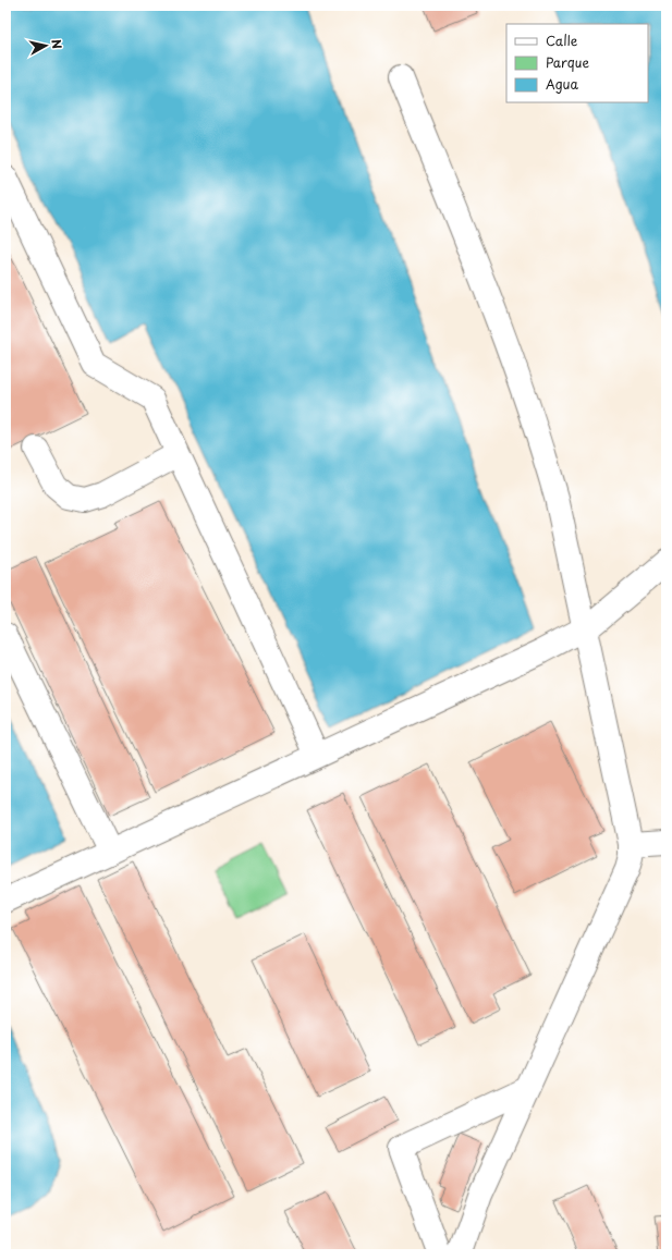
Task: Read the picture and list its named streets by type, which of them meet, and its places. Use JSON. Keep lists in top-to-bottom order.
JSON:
{
  "legend": ["Calle", "Parque", "Agua"],
  "north": "right"
}
